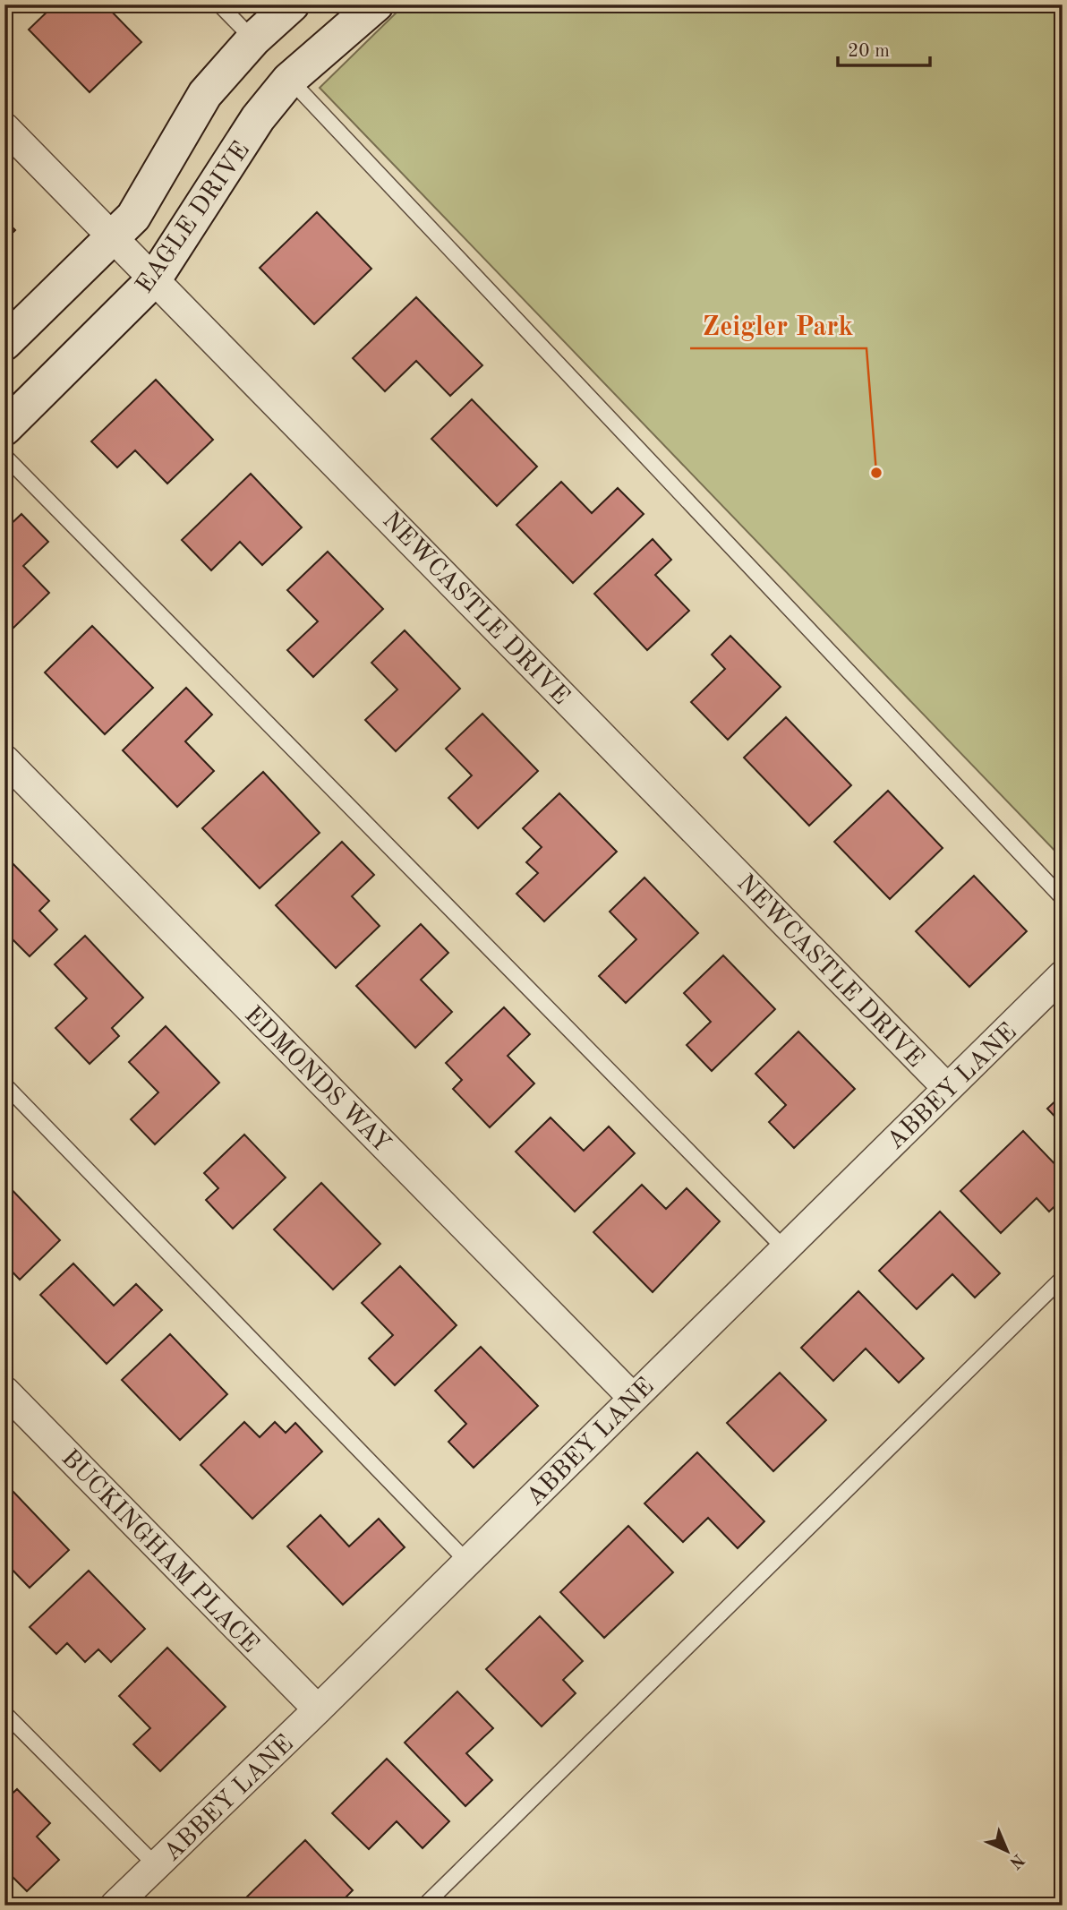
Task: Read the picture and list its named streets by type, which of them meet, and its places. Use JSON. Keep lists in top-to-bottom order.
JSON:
{
  "streets": {
    "street": [
      "EAGLE DRIVE",
      "NEWCASTLE DRIVE",
      "EDMONDS WAY",
      "ABBEY LANE",
      "BUCKINGHAM PLACE"
    ]
  },
  "crossings": [
    ["EAGLE DRIVE", "NEWCASTLE DRIVE"],
    ["NEWCASTLE DRIVE", "ABBEY LANE"],
    ["EDMONDS WAY", "ABBEY LANE"],
    ["ABBEY LANE", "BUCKINGHAM PLACE"]
  ],
  "places": ["Zeigler Park"],
  "scale_bar": "20 m",
  "north": "bottom right"
}
